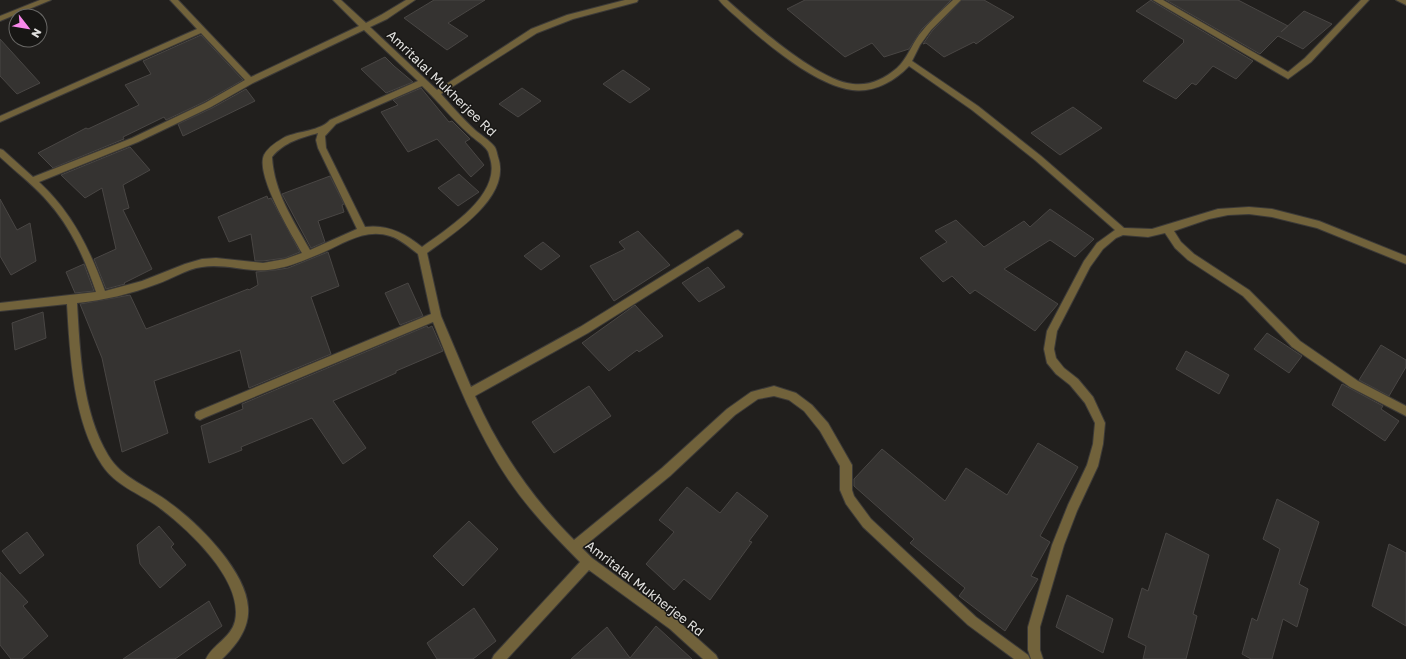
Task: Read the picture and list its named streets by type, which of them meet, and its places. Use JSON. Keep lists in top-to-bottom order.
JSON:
{
  "streets": {
    "street": ["Amritalal Mukherjee Rd"]
  },
  "north": "bottom right"
}
